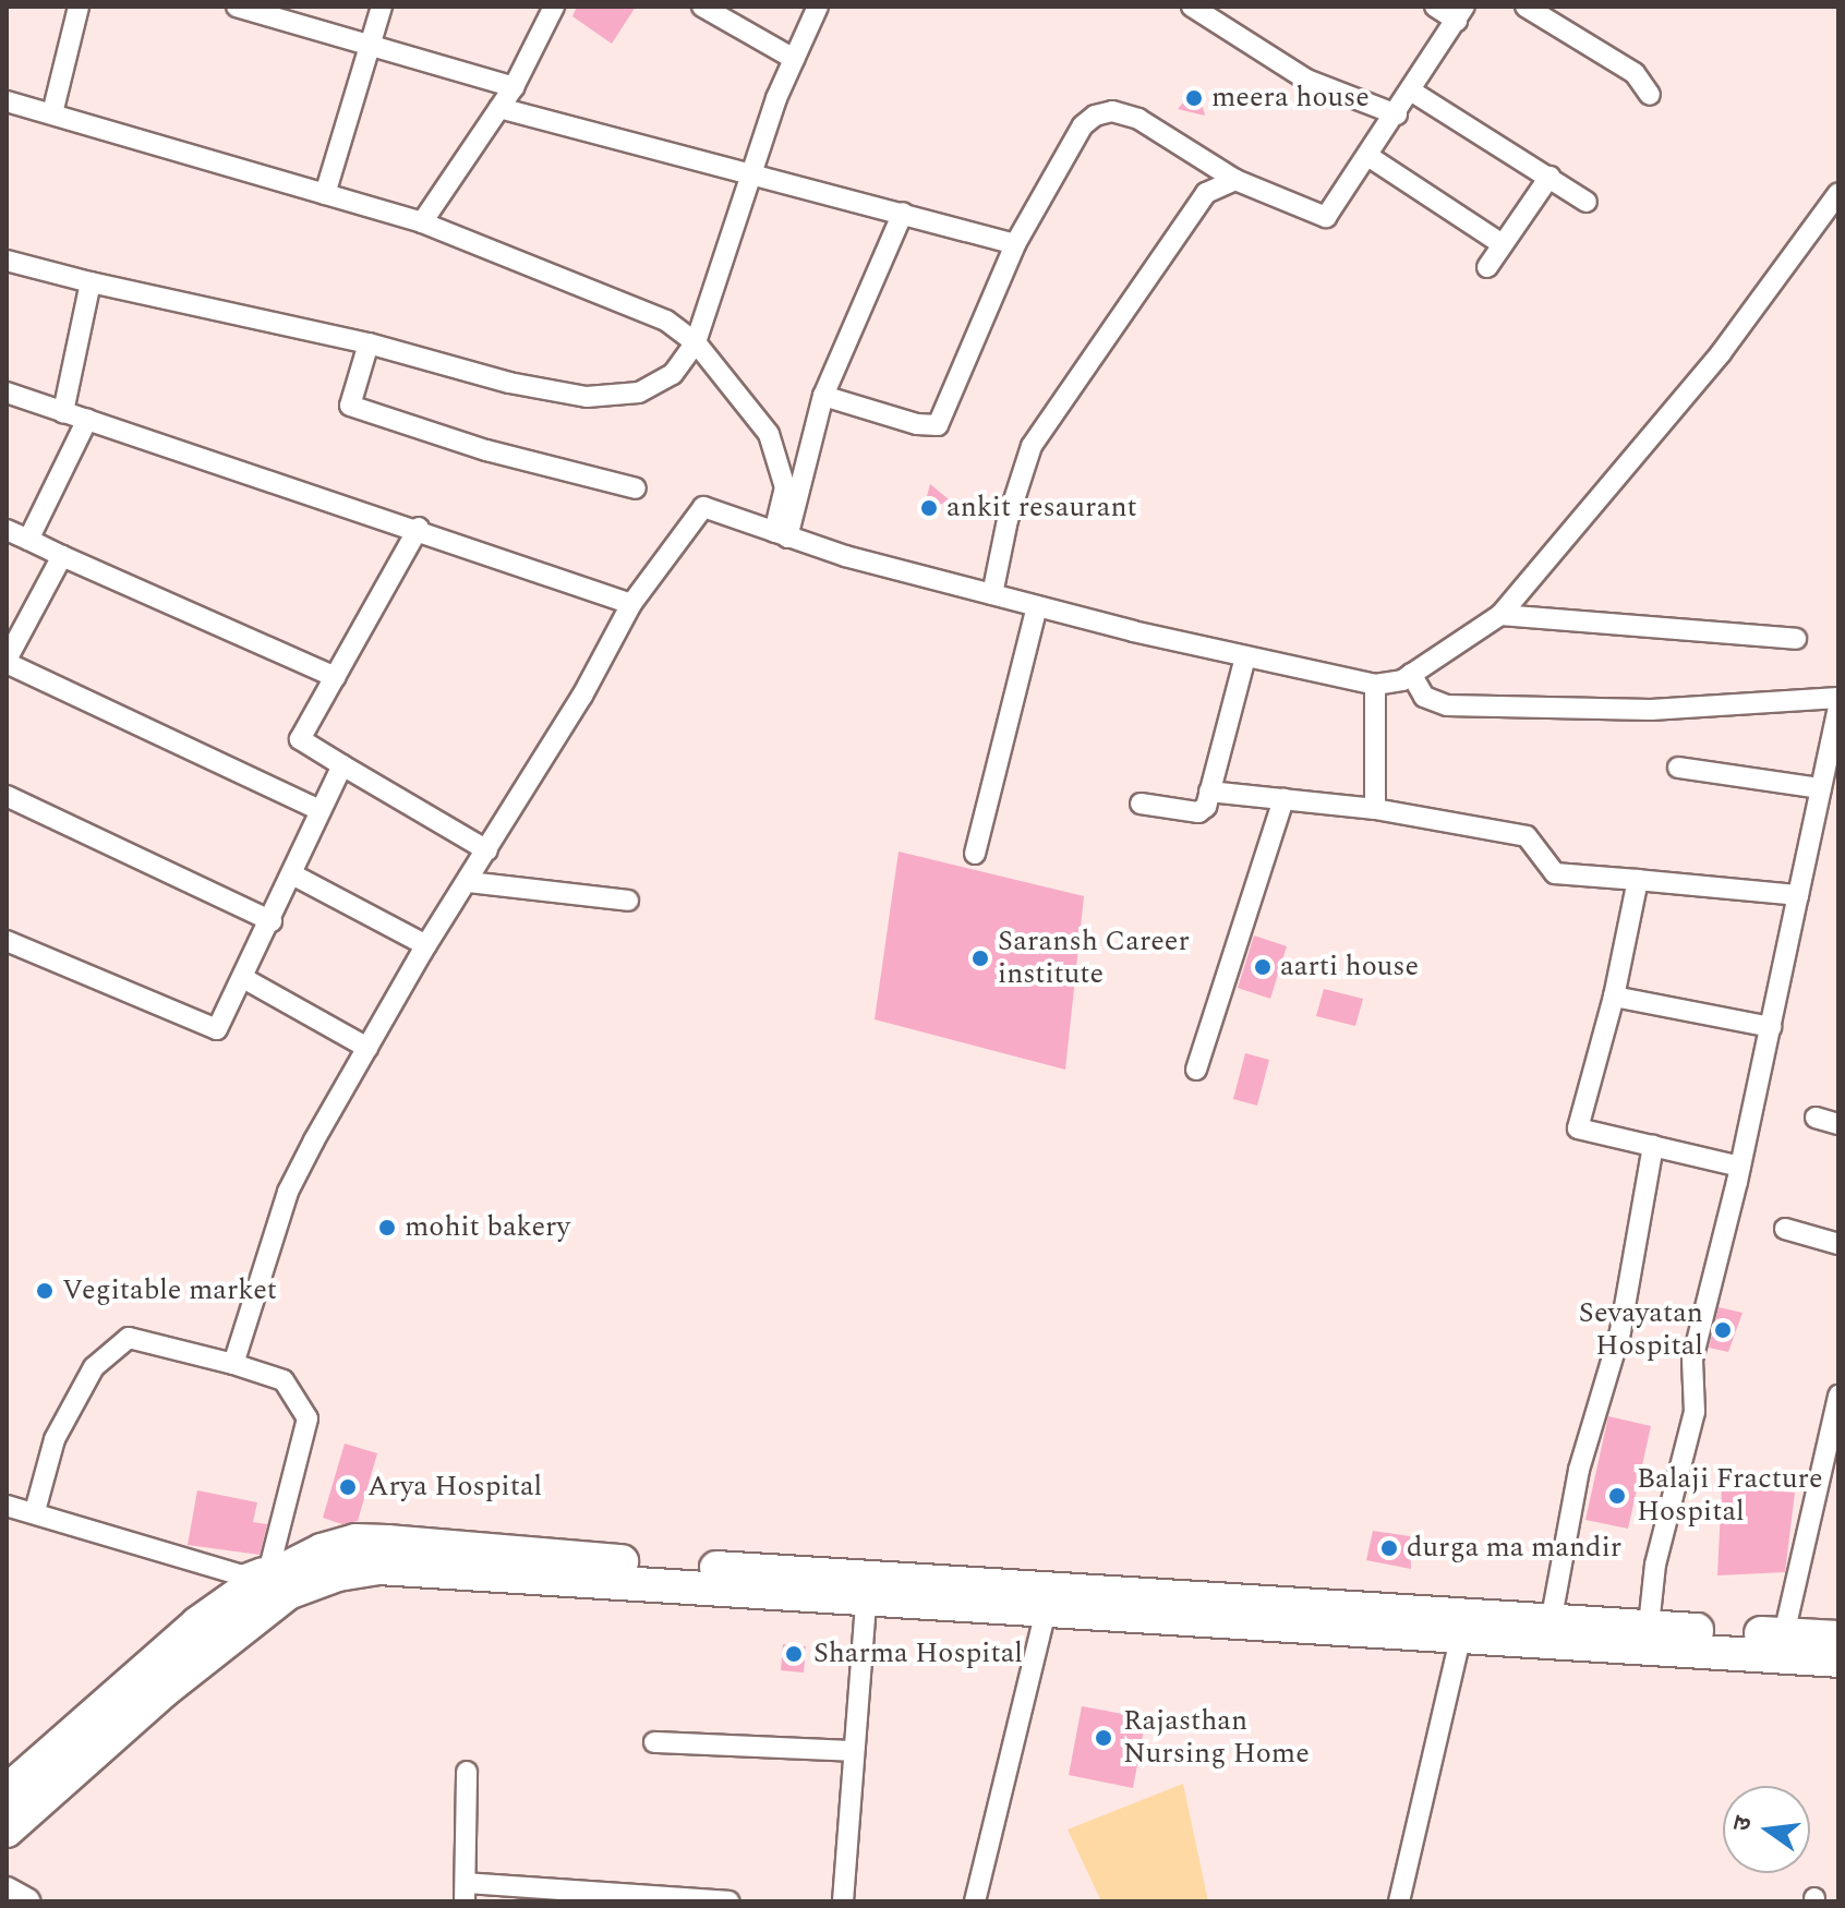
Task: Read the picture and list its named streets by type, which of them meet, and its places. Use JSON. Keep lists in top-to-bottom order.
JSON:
{
  "places": [
    "meera house",
    "ankit resaurant",
    "Saransh Career institute",
    "aarti house",
    "mohit bakery",
    "Vegitable market",
    "Sevayatan Hospital",
    "Arya Hospital",
    "Balaji Fracture Hospital",
    "durga ma mandir",
    "Sharma Hospital",
    "Rajasthan Nursing Home"
  ],
  "north": "left"
}
